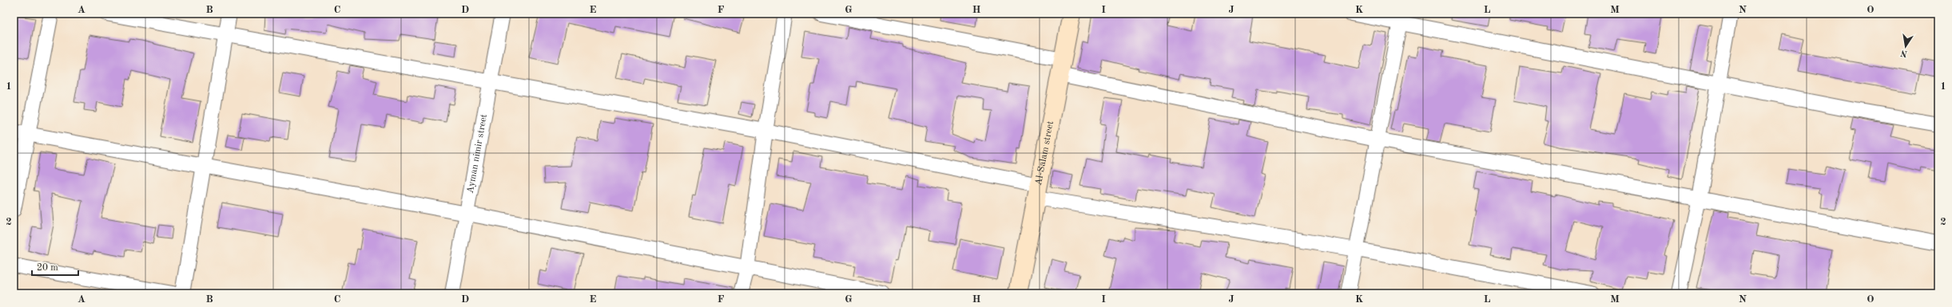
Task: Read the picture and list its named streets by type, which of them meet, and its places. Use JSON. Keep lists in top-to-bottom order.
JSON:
{
  "streets": {
    "street": ["Ayman nimir street", "Al-Salam street"]
  },
  "scale_bar": "20 m",
  "north": "bottom",
  "grid": {
    "columns": [
      "A",
      "B",
      "C",
      "D",
      "E",
      "F",
      "G",
      "H",
      "I",
      "J",
      "K",
      "L",
      "M",
      "N",
      "O"
    ],
    "rows": ["1", "2"]
  }
}
